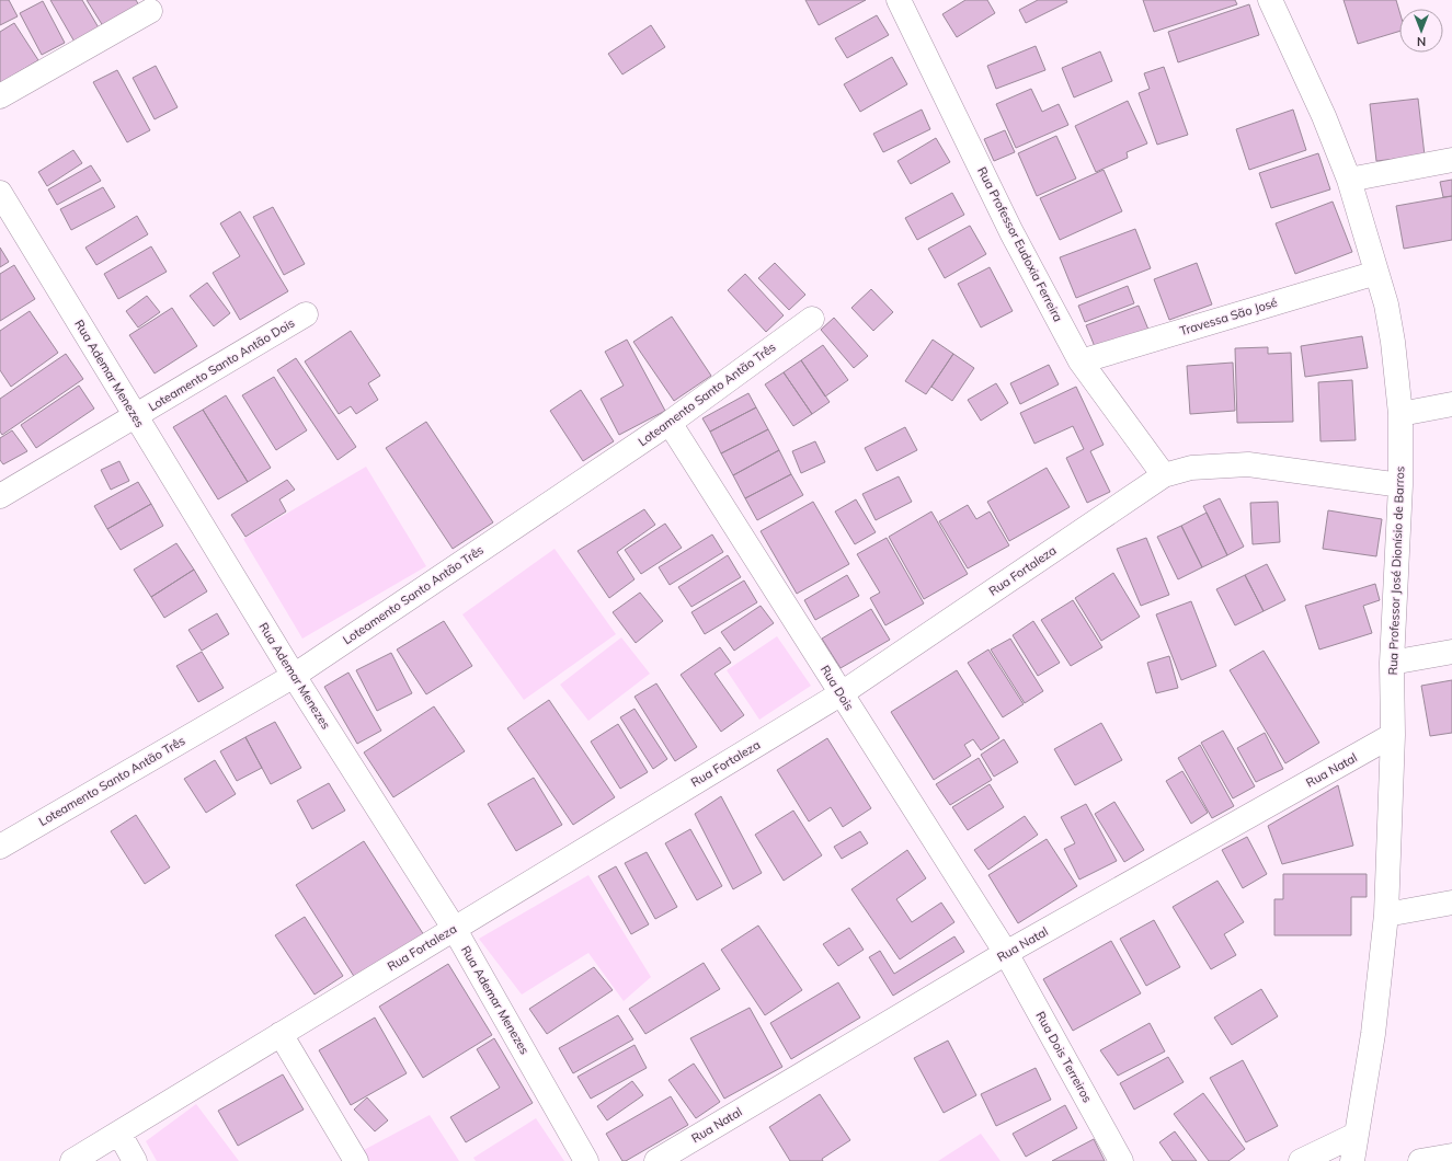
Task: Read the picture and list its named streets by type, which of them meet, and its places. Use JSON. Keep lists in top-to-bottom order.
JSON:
{
  "streets": {
    "street": [
      "Rua Professor Eudoxia Ferreira",
      "Travessa São José",
      "Loteamento Santo Antão Dois",
      "Rua Ademar Menezes",
      "Loteamento Santo Antão Três",
      "Rua Fortaleza",
      "Rua Professor José Dionísio de Barros",
      "Rua Dois",
      "Rua Natal",
      "Rua Dois Terreiros"
    ]
  },
  "crossings": [
    ["Rua Professor Eudoxia Ferreira", "Travessa São José"],
    ["Rua Professor Eudoxia Ferreira", "Rua Fortaleza"],
    ["Travessa São José", "Rua Professor José Dionísio de Barros"],
    ["Loteamento Santo Antão Dois", "Rua Ademar Menezes"],
    ["Rua Ademar Menezes", "Loteamento Santo Antão Três"],
    ["Rua Ademar Menezes", "Rua Fortaleza"],
    ["Loteamento Santo Antão Três", "Rua Dois"],
    ["Rua Fortaleza", "Rua Professor José Dionísio de Barros"],
    ["Rua Fortaleza", "Rua Dois"],
    ["Rua Professor José Dionísio de Barros", "Rua Natal"],
    ["Rua Dois", "Rua Natal"],
    ["Rua Dois", "Rua Dois Terreiros"],
    ["Rua Natal", "Rua Dois Terreiros"]
  ],
  "north": "bottom"
}
